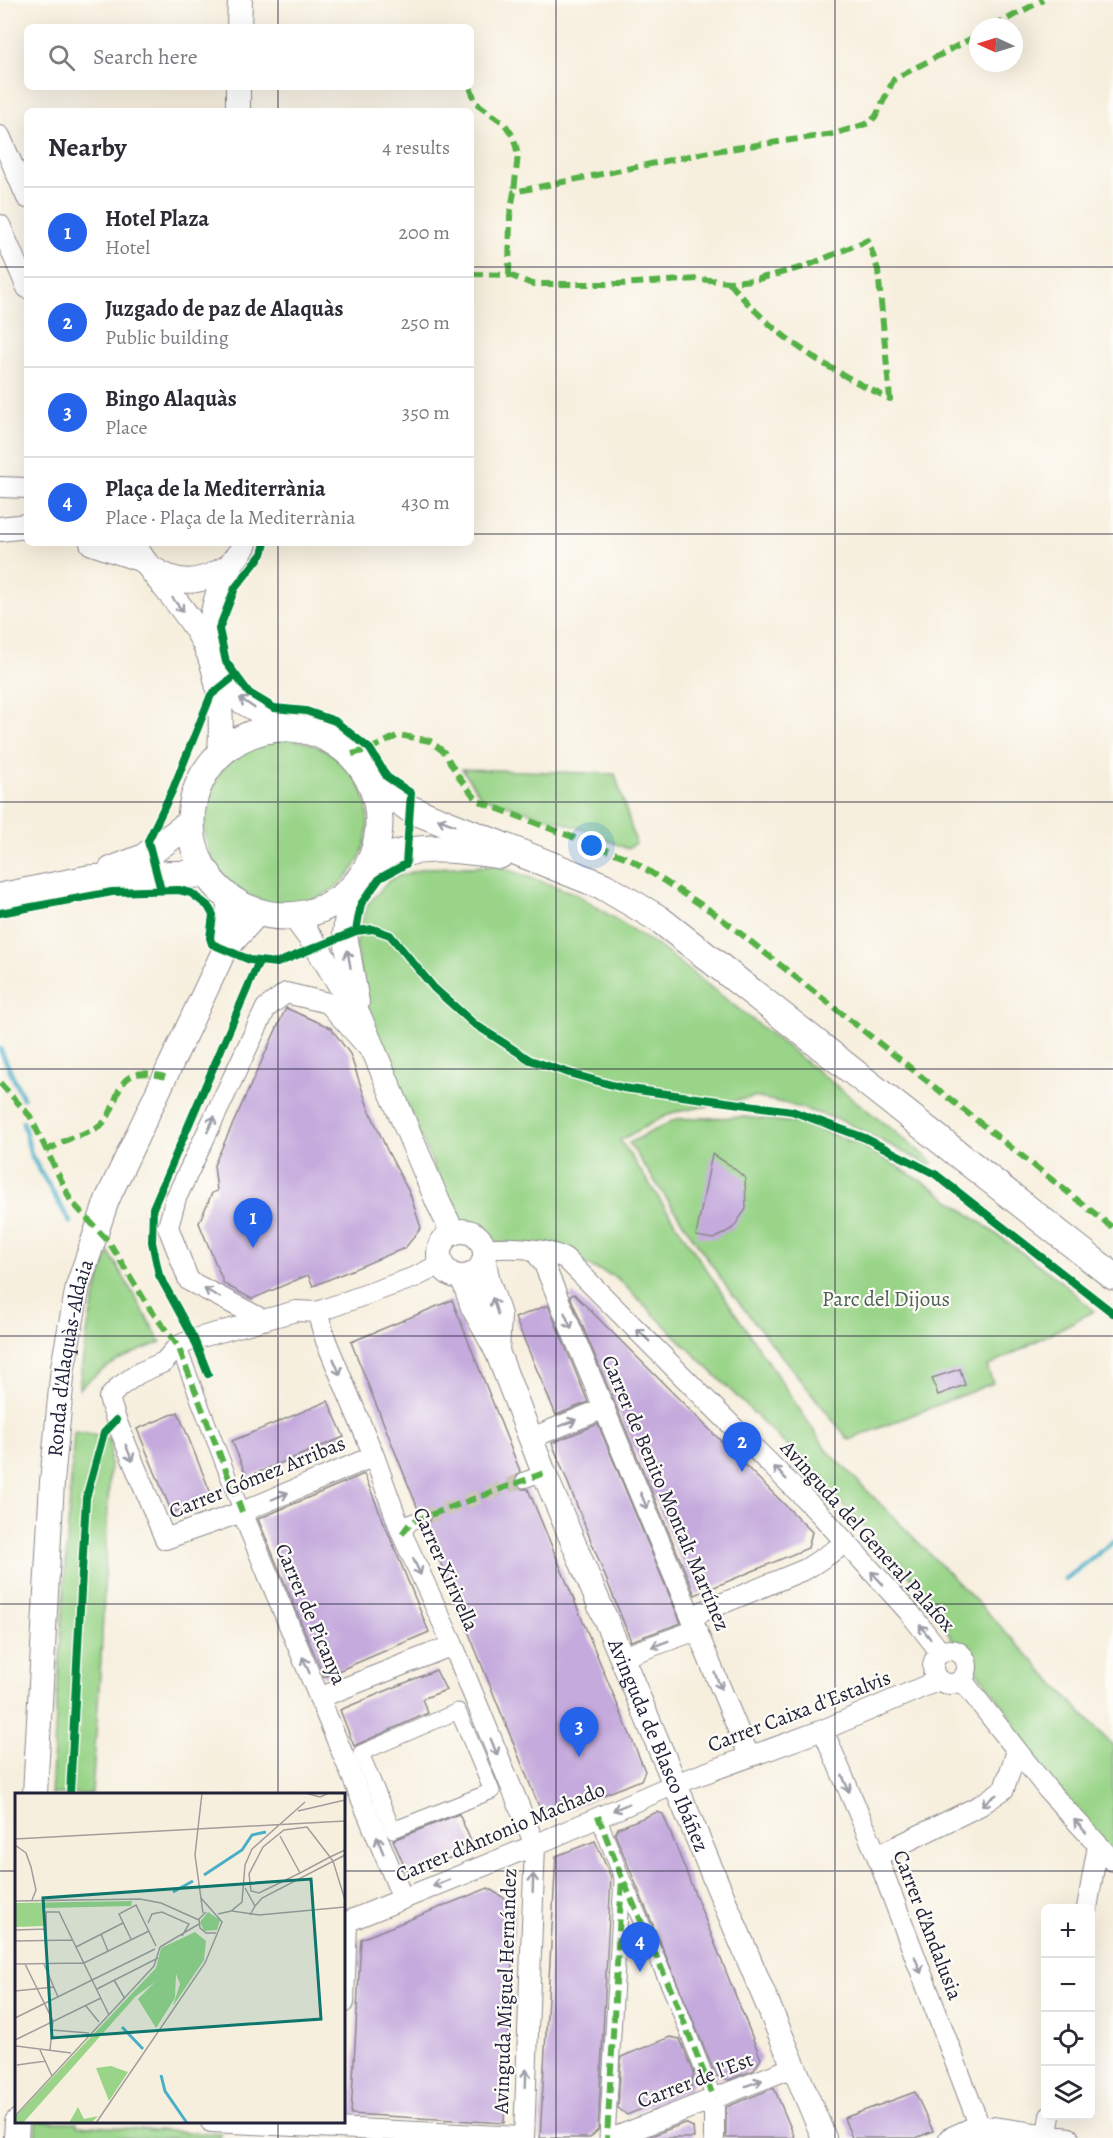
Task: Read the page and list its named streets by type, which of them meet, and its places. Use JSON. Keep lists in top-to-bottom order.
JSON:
{
  "streets": {
    "street": [
      "Ronda d'Alaquàs-Aldaia",
      "Carrer Gómez Arribas",
      "Carrer de Benito Montalt Martínez",
      "Avinguda del General Palafox",
      "Carrer Xirivella",
      "Carrer de Picanya",
      "Carrer Caixa d'Estalvis",
      "Avinguda de Blasco Ibáñez",
      "Carrer d'Antonio Machado",
      "Carrer d'Andalusia",
      "Avinguda Miguel Hernández",
      "Carrer de l'Est"
    ]
  },
  "crossings": [
    ["Carrer Gómez Arribas", "Carrer Xirivella"],
    ["Carrer Gómez Arribas", "Carrer de Picanya"],
    ["Carrer de Benito Montalt Martínez", "Avinguda del General Palafox"],
    ["Carrer de Benito Montalt Martínez", "Carrer Caixa d'Estalvis"],
    ["Avinguda del General Palafox", "Carrer Caixa d'Estalvis"],
    ["Avinguda del General Palafox", "Avinguda de Blasco Ibáñez"],
    ["Carrer Xirivella", "Carrer d'Antonio Machado"],
    ["Carrer Xirivella", "Avinguda Miguel Hernández"],
    ["Carrer de Picanya", "Carrer d'Antonio Machado"],
    ["Carrer Caixa d'Estalvis", "Avinguda de Blasco Ibáñez"],
    ["Carrer Caixa d'Estalvis", "Carrer d'Antonio Machado"],
    ["Carrer Caixa d'Estalvis", "Carrer d'Andalusia"],
    ["Avinguda de Blasco Ibáñez", "Carrer d'Antonio Machado"],
    ["Avinguda de Blasco Ibáñez", "Carrer de l'Est"],
    ["Carrer d'Antonio Machado", "Avinguda Miguel Hernández"]
  ],
  "one_way": [
    "Carrer de Benito Montalt Martínez",
    "Avinguda del General Palafox",
    "Carrer Xirivella",
    "Carrer de Picanya",
    "Carrer d'Antonio Machado",
    "Carrer d'Andalusia",
    "Carrer de l'Est"
  ],
  "parks": ["Parc del Dijous"],
  "north": "left",
  "page": {
    "search": "Search here",
    "heading": ["Nearby", "4 results"],
    "list": [
      {
        "mark": "1",
        "name": "Hotel Plaza",
        "note": "Hotel",
        "value": "200 m"
      },
      {
        "mark": "2",
        "name": "Juzgado de paz de Alaquàs",
        "note": "Public building",
        "value": "250 m"
      },
      {
        "mark": "3",
        "name": "Bingo Alaquàs",
        "note": "Place",
        "value": "350 m"
      },
      {
        "mark": "4",
        "name": "Plaça de la Mediterrània",
        "note": "Place · Plaça de la Mediterrània",
        "value": "430 m"
      }
    ],
    "pins": [
      "1",
      "2",
      "3",
      "4"
    ],
    "map_buttons": ["+", "−"]
  }
}
